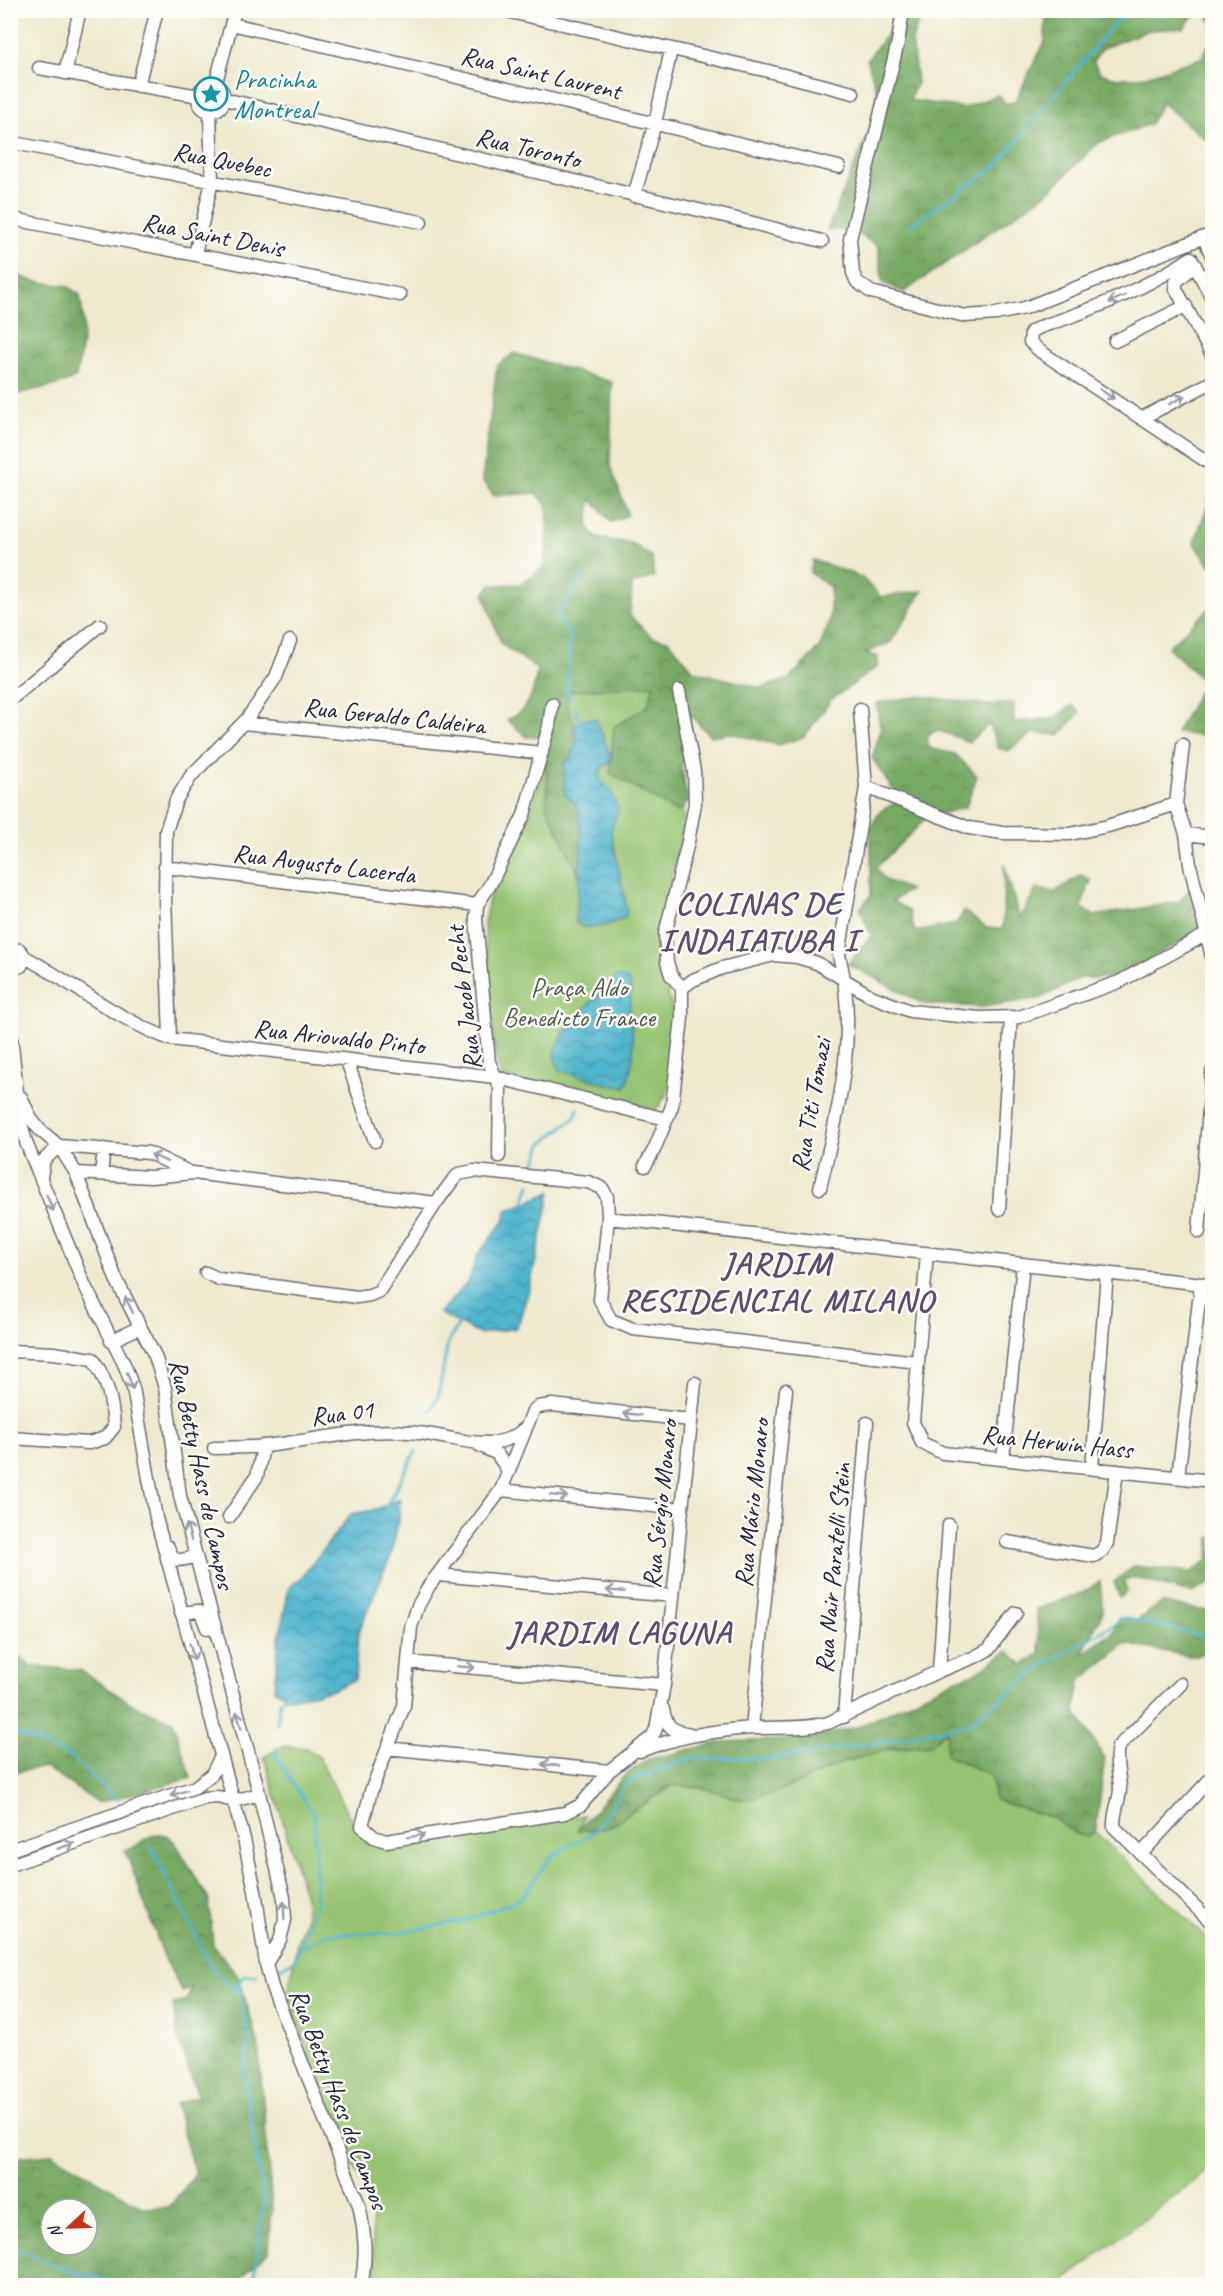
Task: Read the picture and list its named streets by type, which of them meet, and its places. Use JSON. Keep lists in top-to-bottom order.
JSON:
{
  "streets": {
    "street": [
      "Rua Saint Laurent",
      "Rua Toronto",
      "Rua Quebec",
      "Rua Saint Denis",
      "Rua Geraldo Caldeira",
      "Rua Augusto Lacerda",
      "Rua Jacob Pecht",
      "Rua Ariovaldo Pinto",
      "Rua Titi Tomazi",
      "Rua 01",
      "Rua Herwin Hass",
      "Rua Betty Hass de Campos",
      "Rua Mário Monaro",
      "Rua Sérgio Monaro",
      "Rua Nair Paratelli Stein"
    ]
  },
  "crossings": [
    ["Rua Geraldo Caldeira", "Rua Jacob Pecht"],
    ["Rua Augusto Lacerda", "Rua Jacob Pecht"],
    ["Rua Jacob Pecht", "Rua Ariovaldo Pinto"]
  ],
  "districts": ["COLINAS DE INDAIATUBA I", "JARDIM RESIDENCIAL MILANO", "JARDIM LAGUNA"],
  "parks": ["Praça Aldo Benedicto France"],
  "places": {
    "place": ["Pracinha Montreal"]
  },
  "north": "left"
}
